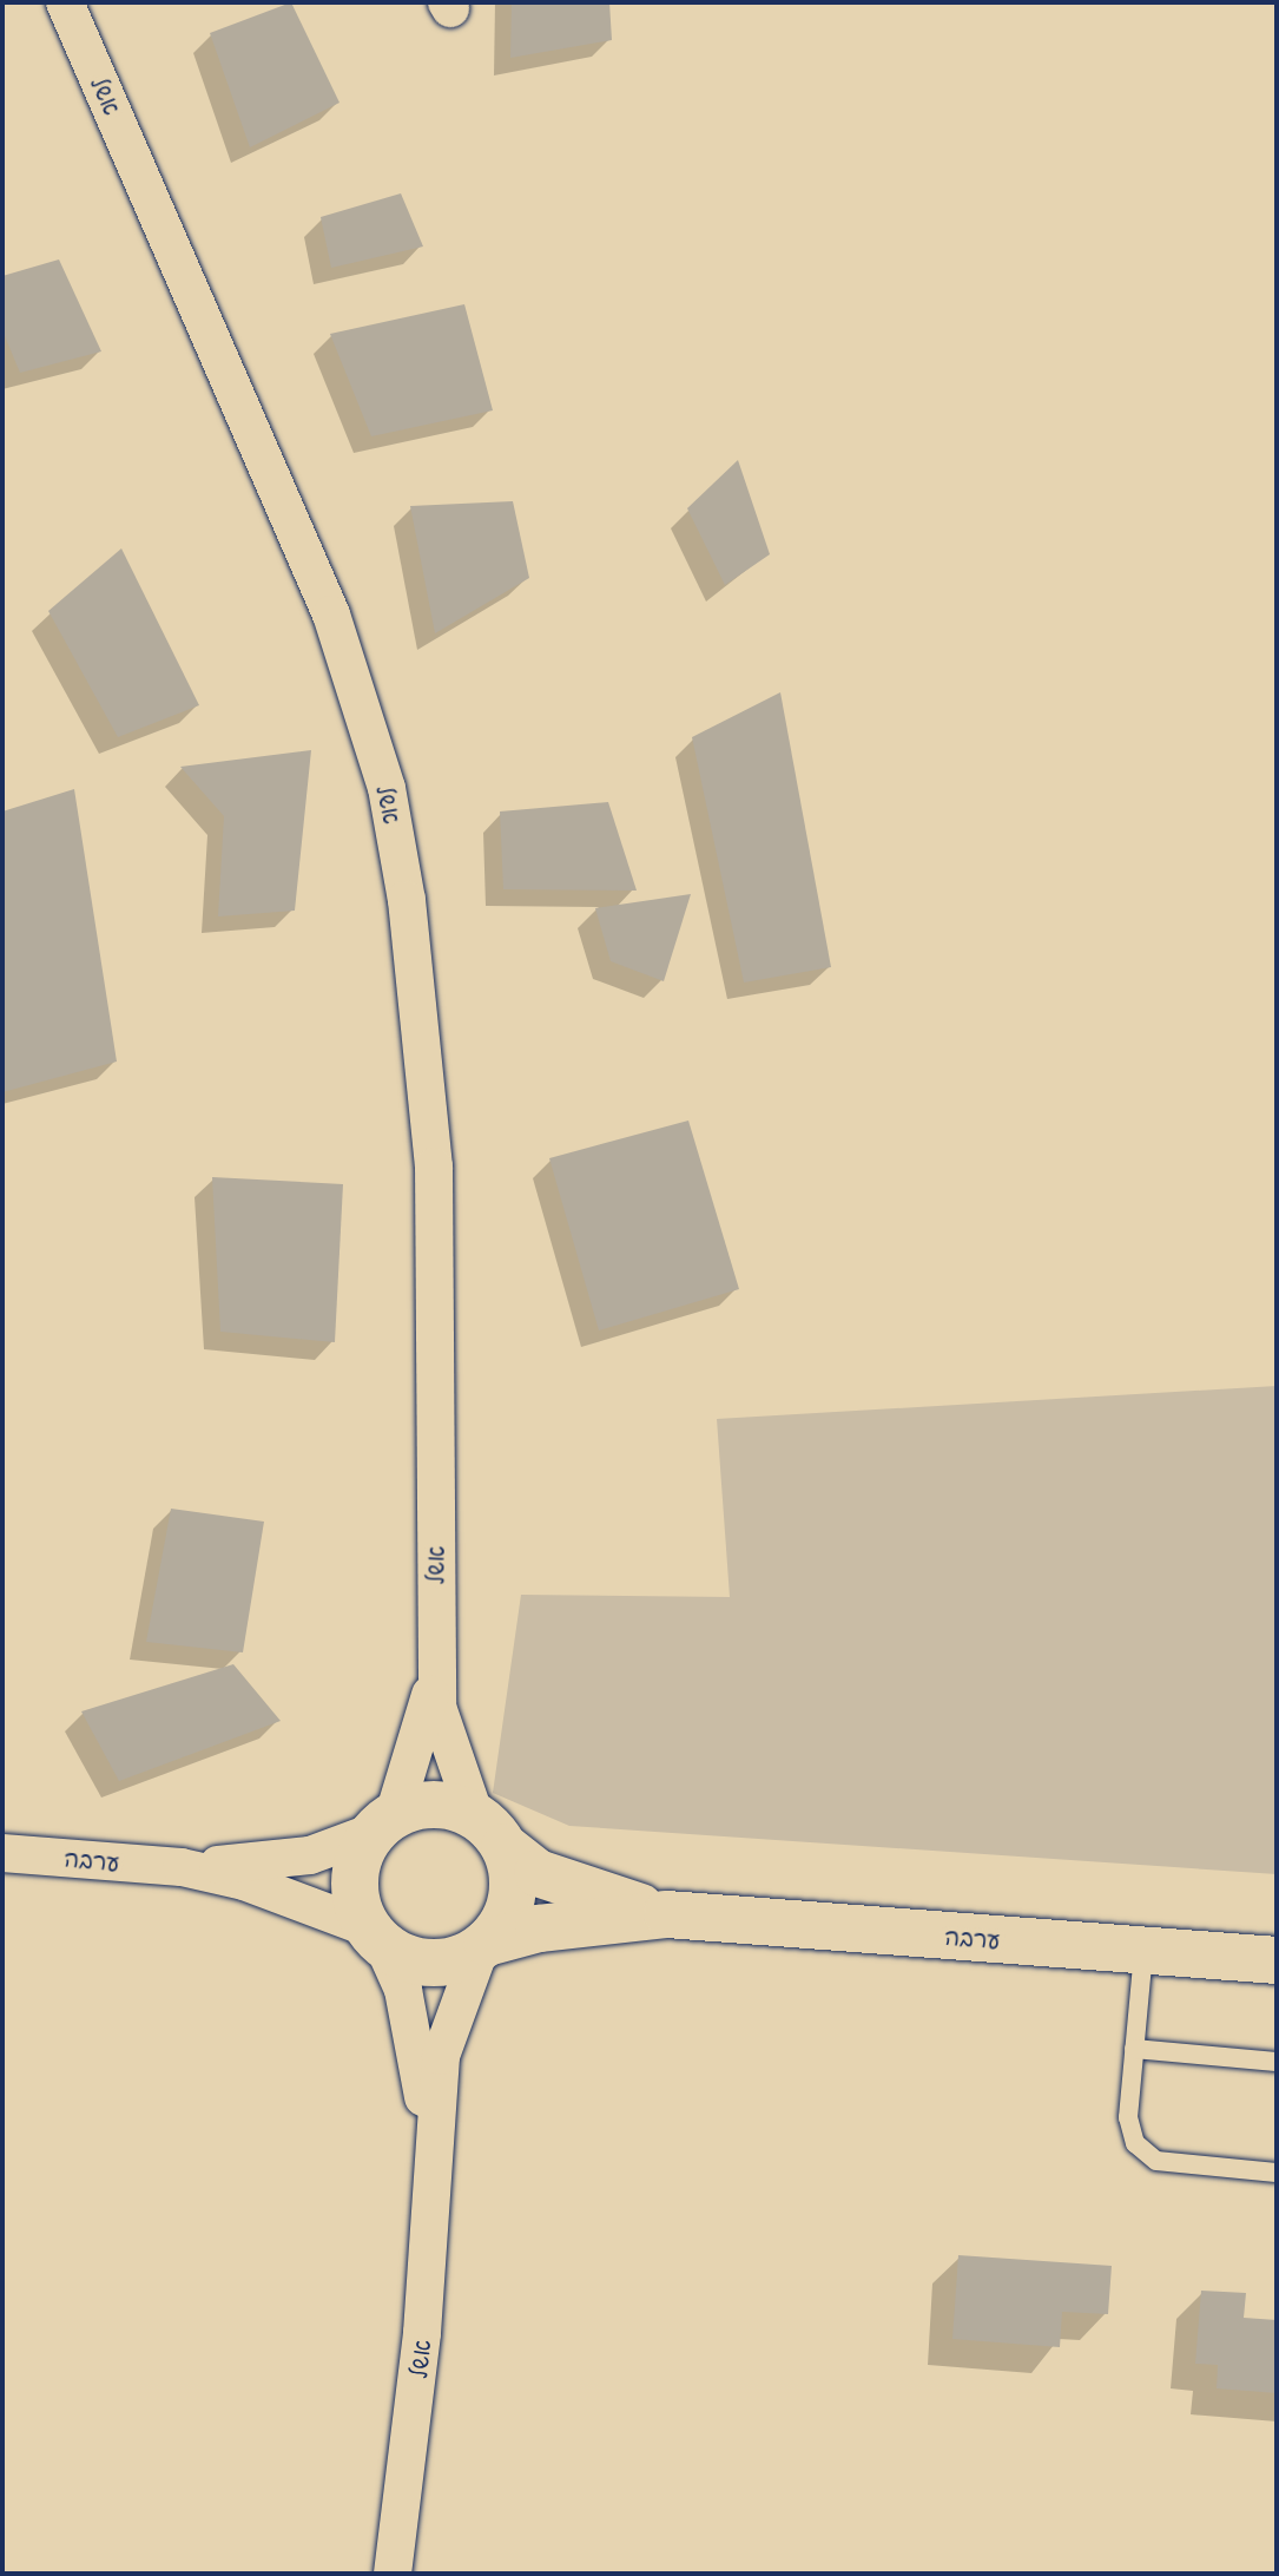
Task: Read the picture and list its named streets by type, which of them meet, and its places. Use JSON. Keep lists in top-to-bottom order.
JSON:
{
  "streets": {
    "street": ["אשל", "ערבה"]
  },
  "crossings": [
    ["אשל", "ערבה"]
  ]
}
